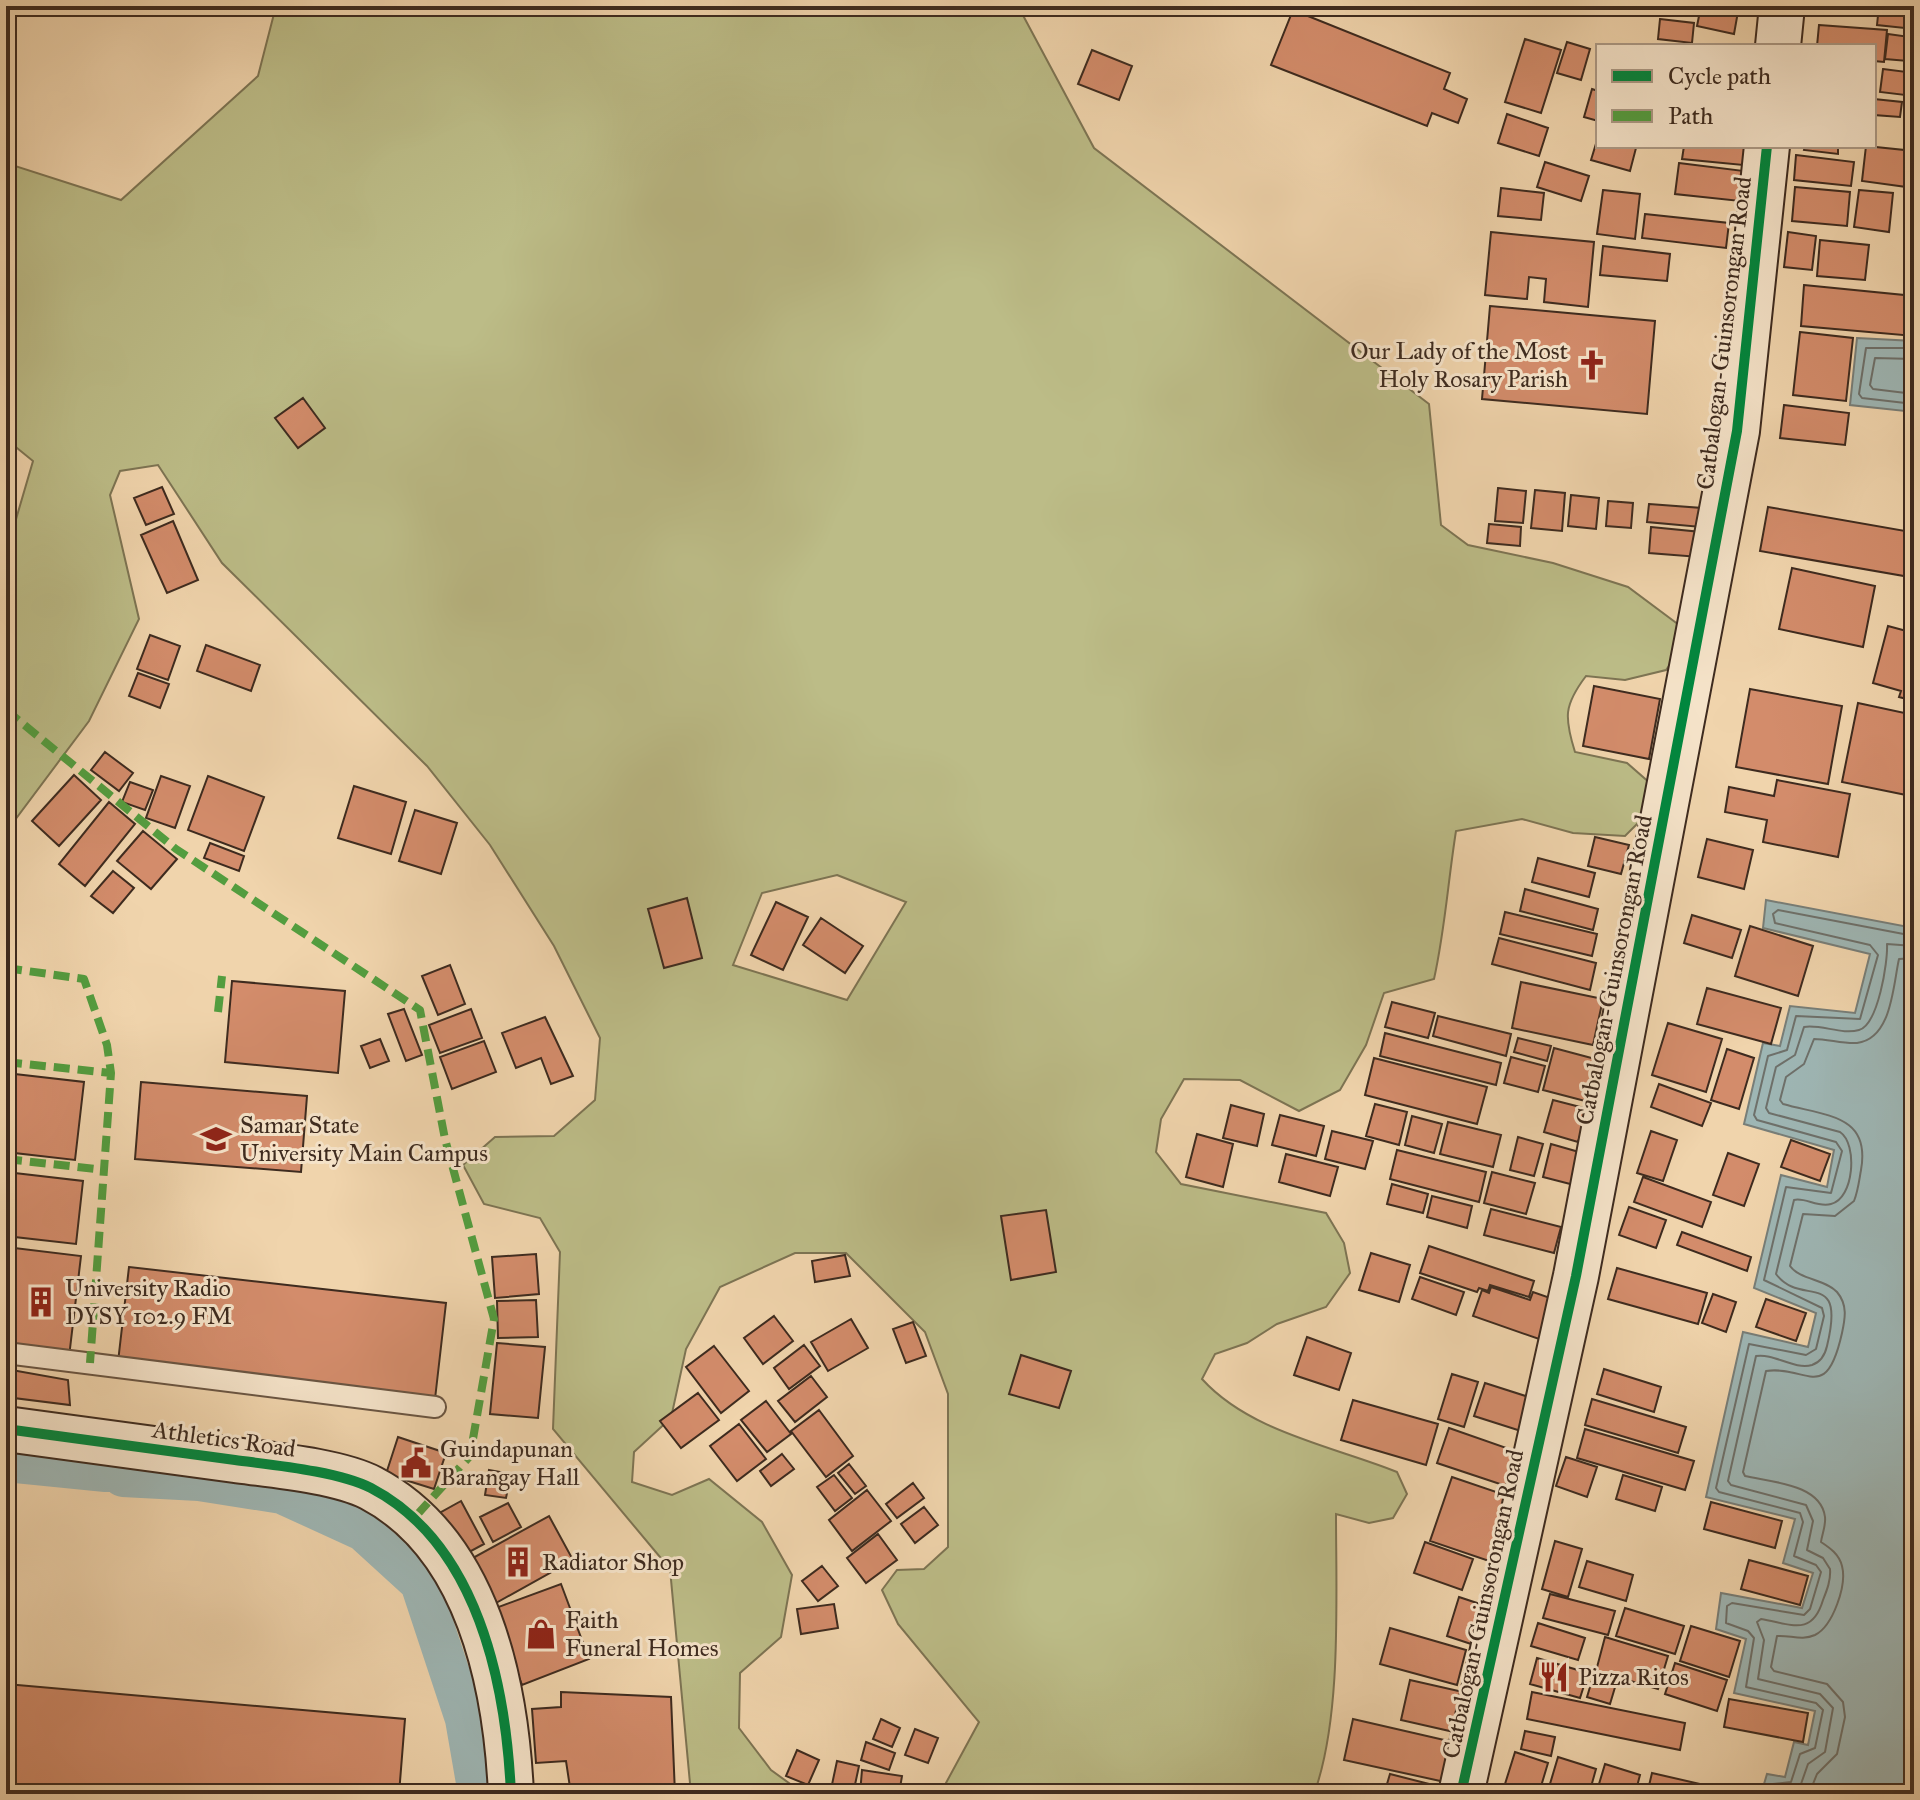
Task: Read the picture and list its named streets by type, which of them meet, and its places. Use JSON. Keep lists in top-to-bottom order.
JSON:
{
  "streets": {
    "street": ["Catbalogan-Guinsorongan Road", "Athletics Road"]
  },
  "places": {
    "church": ["Our Lady of the Most Holy Rosary Parish"],
    "school or university": ["Samar State University Main Campus"],
    "building": ["University Radio DYSY 102.9 FM", "Radiator Shop"],
    "public building": ["Guindapunan Barangay Hall"],
    "shop": ["Faith Funeral Homes"],
    "restaurant": ["Pizza Ritos"]
  },
  "legend": ["Cycle path", "Path"]
}
